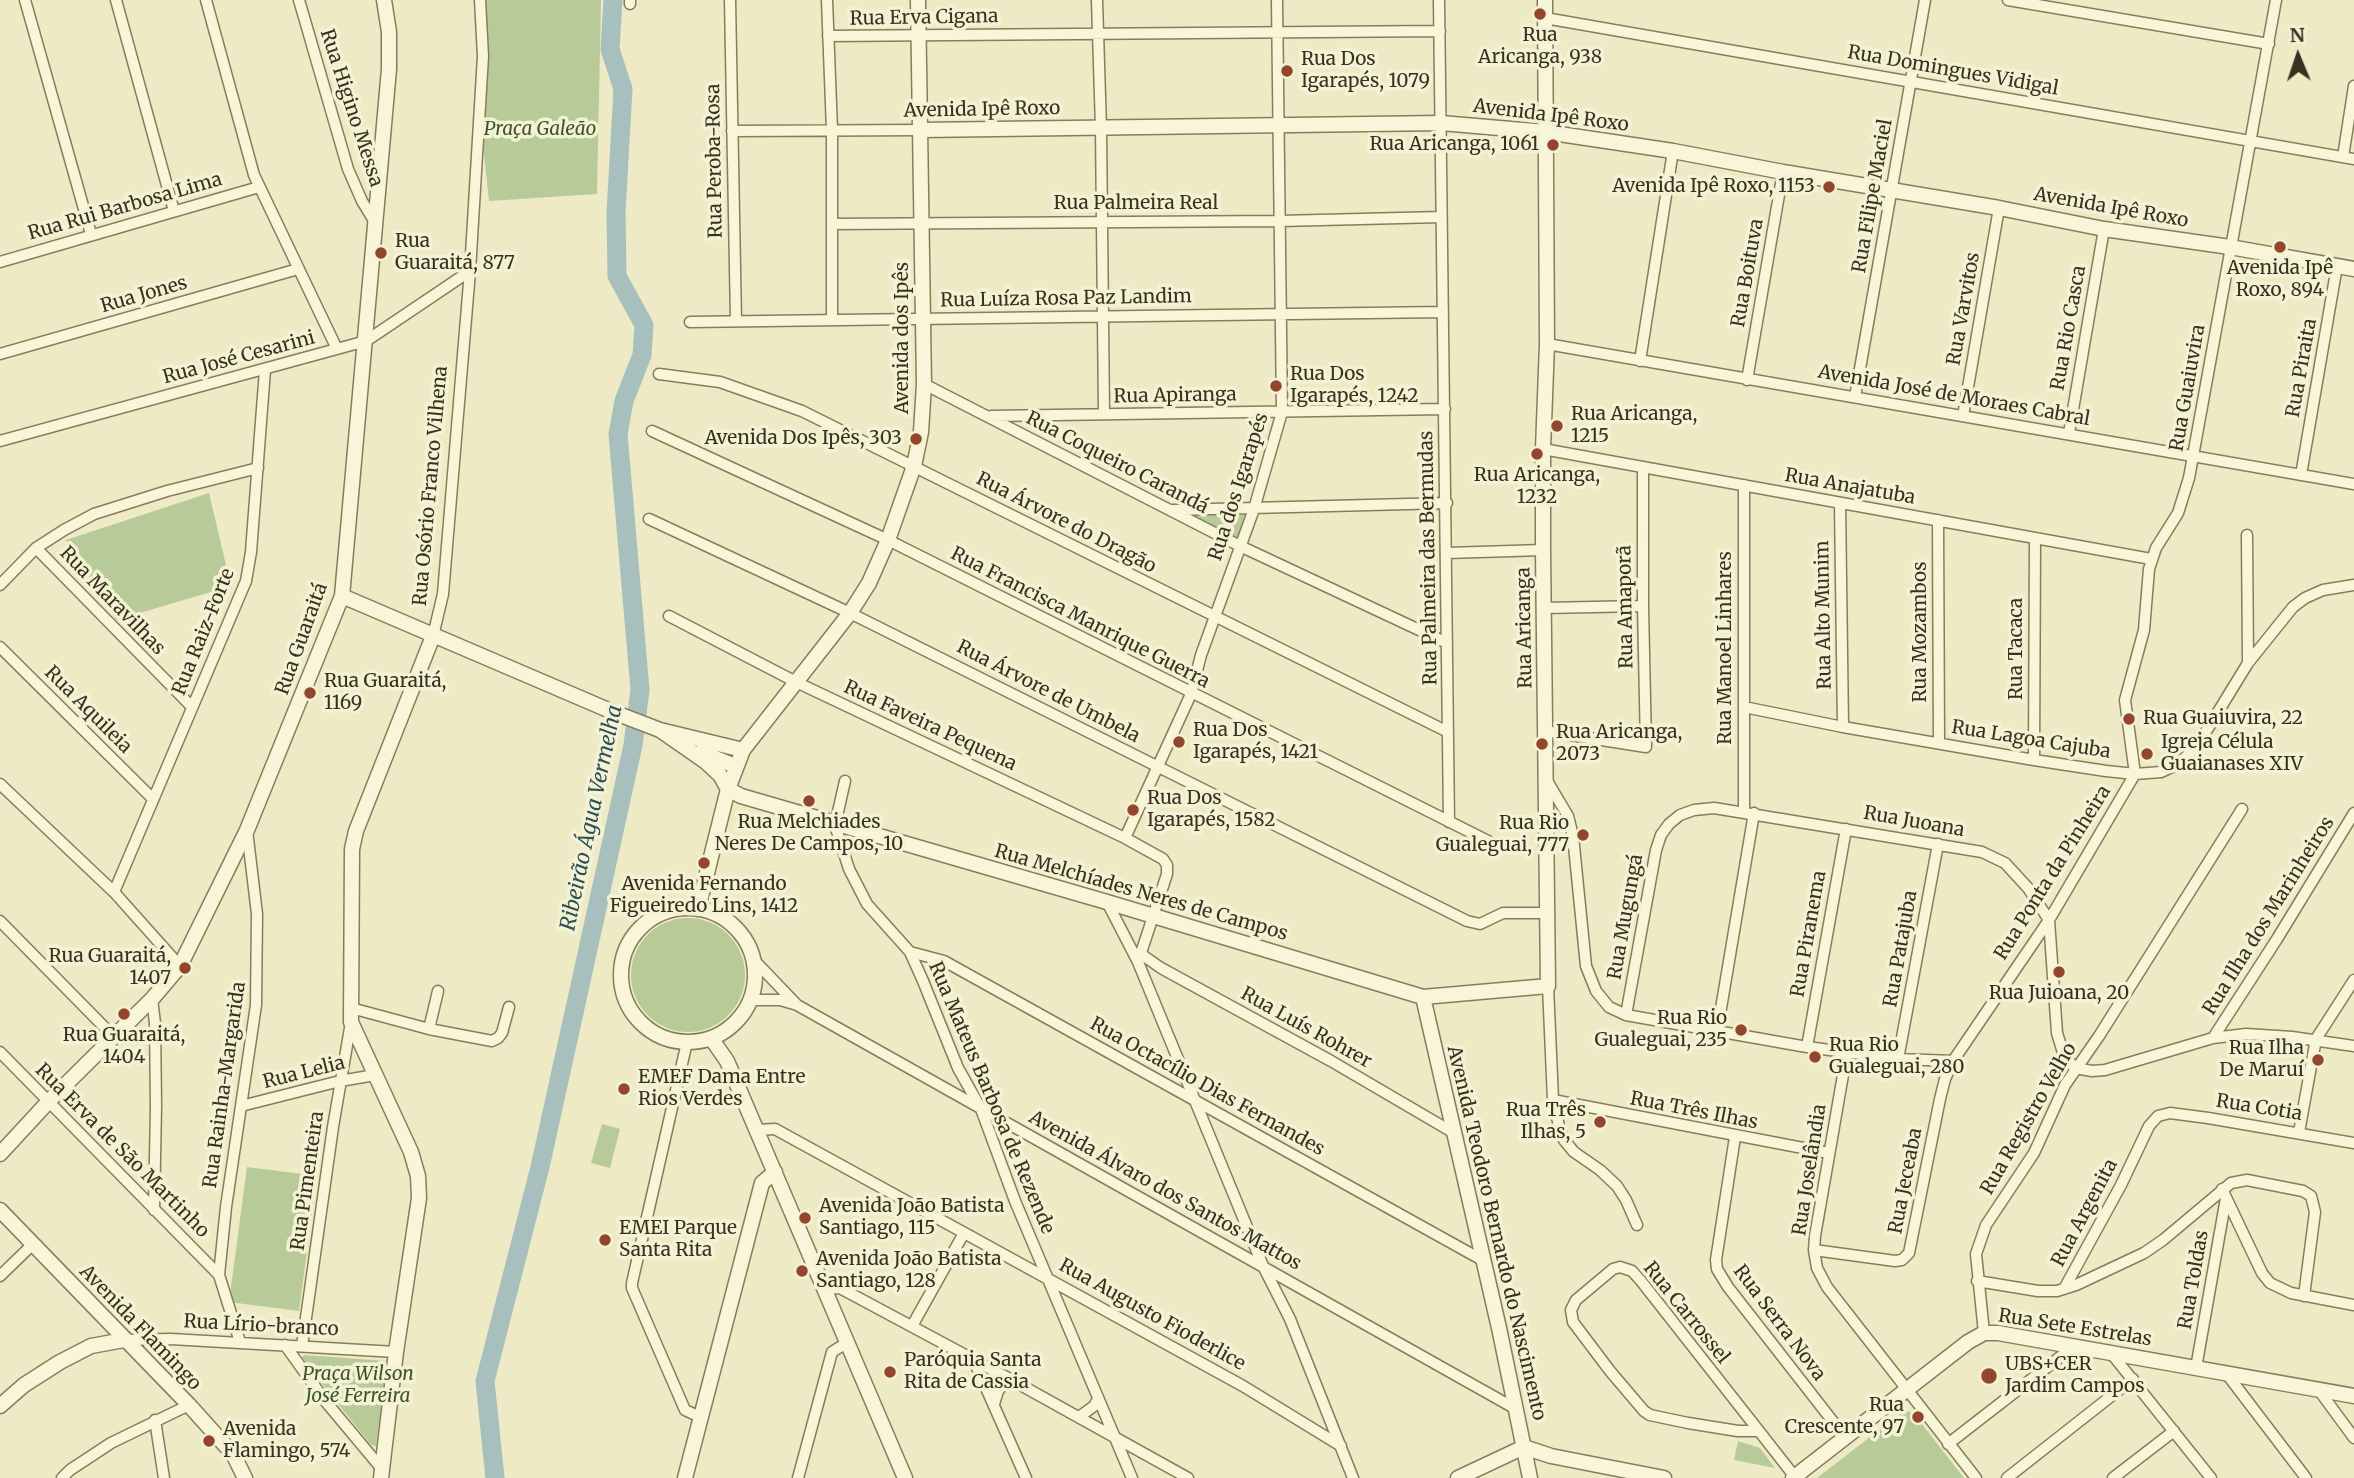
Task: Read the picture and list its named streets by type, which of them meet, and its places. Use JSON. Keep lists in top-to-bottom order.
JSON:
{
  "streets": {
    "street": [
      "Rua Erva Cigana",
      "Rua Domingues Vidigal",
      "Rua Higino Messa",
      "Avenida Ipê Roxo",
      "Rua Peroba-Rosa",
      "Rua Filipe Maciel",
      "Rua Palmeira Real",
      "Rua Rui Barbosa Lima",
      "Rua Boituva",
      "Rua Jones",
      "Rua Luíza Rosa Paz Landim",
      "Rua Varvitos",
      "Rua Rio Casca",
      "Avenida dos Ipês",
      "Rua José Cesarini",
      "Rua Piraita",
      "Rua Guaiuvira",
      "Rua Apiranga",
      "Avenida José de Moraes Cabral",
      "Rua Coqueiro Carandá",
      "Rua Osório Franco Vilhena",
      "Rua dos Igarapés",
      "Rua Anajatuba",
      "Rua Árvore do Dragão",
      "Rua Palmeira das Bermudas",
      "Rua Maravilhas",
      "Rua Amaporã",
      "Rua Alto Munim",
      "Rua Francisca Manrique Guerra",
      "Rua Aricanga",
      "Rua Raiz-Forte",
      "Rua Mozambos",
      "Rua Guaraitá",
      "Rua Manoel Linhares",
      "Rua Tacaca",
      "Rua Árvore de Umbela",
      "Rua Aquileia",
      "Rua Faveira Pequena",
      "Rua Lagoa Cajuba",
      "Rua Juoana",
      "Rua Ponta da Pinheira",
      "Rua Melchíades Neres de Campos",
      "Rua Ilha dos Marinheiros",
      "Rua Mugungá",
      "Rua Piranema",
      "Rua Patajuba",
      "Rua Luís Rohrer",
      "Rua Lelia",
      "Rua Rainha-Margarida",
      "Rua Octacílio Dias Fernandes",
      "Rua Mateus Barbosa de Rezende",
      "Rua Cotia",
      "Rua Três Ilhas",
      "Rua Registro Velho",
      "Rua Erva de São Martinho",
      "Rua Joselândia",
      "Rua Pimenteira",
      "Rua Jeceaba",
      "Avenida Álvaro dos Santos Mattos",
      "Rua Argenita",
      "Avenida Teodoro Bernardo do Nascimento",
      "Rua Toldas",
      "Rua Carrossel",
      "Rua Augusto Fioderlice",
      "Rua Serra Nova",
      "Rua Lírio-branco",
      "Avenida Flamingo",
      "Rua Sete Estrelas"
    ]
  },
  "crossings": [
    ["Rua Erva Cigana", "Avenida dos Ipês"],
    ["Rua Erva Cigana", "Rua dos Igarapés"],
    ["Rua Erva Cigana", "Rua Palmeira das Bermudas"],
    ["Rua Domingues Vidigal", "Rua Filipe Maciel"],
    ["Rua Domingues Vidigal", "Rua Guaiuvira"],
    ["Rua Domingues Vidigal", "Rua Aricanga"],
    ["Rua Higino Messa", "Rua Guaraitá"],
    ["Avenida Ipê Roxo", "Rua Peroba-Rosa"],
    ["Avenida Ipê Roxo", "Rua Filipe Maciel"],
    ["Avenida Ipê Roxo", "Rua Boituva"],
    ["Avenida Ipê Roxo", "Rua Varvitos"],
    ["Avenida Ipê Roxo", "Rua Rio Casca"],
    ["Avenida Ipê Roxo", "Avenida dos Ipês"],
    ["Avenida Ipê Roxo", "Rua Piraita"],
    ["Avenida Ipê Roxo", "Rua Guaiuvira"],
    ["Avenida Ipê Roxo", "Rua dos Igarapés"],
    ["Avenida Ipê Roxo", "Rua Palmeira das Bermudas"],
    ["Avenida Ipê Roxo", "Rua Aricanga"],
    ["Rua Peroba-Rosa", "Rua Luíza Rosa Paz Landim"],
    ["Rua Filipe Maciel", "Avenida José de Moraes Cabral"],
    ["Rua Palmeira Real", "Avenida dos Ipês"],
    ["Rua Palmeira Real", "Rua dos Igarapés"],
    ["Rua Palmeira Real", "Rua Palmeira das Bermudas"],
    ["Rua Boituva", "Avenida José de Moraes Cabral"],
    ["Rua Luíza Rosa Paz Landim", "Avenida dos Ipês"],
    ["Rua Luíza Rosa Paz Landim", "Rua dos Igarapés"],
    ["Rua Luíza Rosa Paz Landim", "Rua Palmeira das Bermudas"],
    ["Rua Varvitos", "Avenida José de Moraes Cabral"],
    ["Rua Rio Casca", "Avenida José de Moraes Cabral"],
    ["Avenida dos Ipês", "Rua Coqueiro Carandá"],
    ["Avenida dos Ipês", "Rua Árvore do Dragão"],
    ["Avenida dos Ipês", "Rua Francisca Manrique Guerra"],
    ["Avenida dos Ipês", "Rua Árvore de Umbela"],
    ["Avenida dos Ipês", "Rua Faveira Pequena"],
    ["Avenida dos Ipês", "Rua Melchíades Neres de Campos"],
    ["Avenida dos Ipês", "Avenida Álvaro dos Santos Mattos"],
    ["Rua José Cesarini", "Rua Osório Franco Vilhena"],
    ["Rua José Cesarini", "Rua Raiz-Forte"],
    ["Rua José Cesarini", "Rua Guaraitá"],
    ["Rua Piraita", "Avenida José de Moraes Cabral"],
    ["Rua Guaiuvira", "Avenida José de Moraes Cabral"],
    ["Rua Guaiuvira", "Rua Anajatuba"],
    ["Rua Guaiuvira", "Rua Lagoa Cajuba"],
    ["Rua Guaiuvira", "Rua Ponta da Pinheira"],
    ["Rua Apiranga", "Rua Coqueiro Carandá"],
    ["Rua Apiranga", "Rua dos Igarapés"],
    ["Rua Apiranga", "Rua Palmeira das Bermudas"],
    ["Avenida José de Moraes Cabral", "Rua Aricanga"],
    ["Rua Coqueiro Carandá", "Rua dos Igarapés"],
    ["Rua Coqueiro Carandá", "Rua Palmeira das Bermudas"],
    ["Rua Osório Franco Vilhena", "Rua Lelia"],
    ["Rua Osório Franco Vilhena", "Rua Pimenteira"],
    ["Rua Osório Franco Vilhena", "Rua Lírio-branco"],
    ["Rua dos Igarapés", "Rua Árvore do Dragão"],
    ["Rua dos Igarapés", "Rua Francisca Manrique Guerra"],
    ["Rua dos Igarapés", "Rua Árvore de Umbela"],
    ["Rua dos Igarapés", "Rua Faveira Pequena"],
    ["Rua Anajatuba", "Rua Amaporã"],
    ["Rua Anajatuba", "Rua Alto Munim"],
    ["Rua Anajatuba", "Rua Aricanga"],
    ["Rua Anajatuba", "Rua Mozambos"],
    ["Rua Anajatuba", "Rua Manoel Linhares"],
    ["Rua Anajatuba", "Rua Tacaca"],
    ["Rua Árvore do Dragão", "Rua Palmeira das Bermudas"],
    ["Rua Palmeira das Bermudas", "Rua Francisca Manrique Guerra"],
    ["Rua Maravilhas", "Rua Raiz-Forte"],
    ["Rua Amaporã", "Rua Aricanga"],
    ["Rua Alto Munim", "Rua Lagoa Cajuba"],
    ["Rua Aricanga", "Rua Árvore de Umbela"],
    ["Rua Aricanga", "Rua Melchíades Neres de Campos"],
    ["Rua Aricanga", "Rua Três Ilhas"],
    ["Rua Raiz-Forte", "Rua Aquileia"],
    ["Rua Mozambos", "Rua Lagoa Cajuba"],
    ["Rua Guaraitá", "Rua Rainha-Margarida"],
    ["Rua Guaraitá", "Rua Erva de São Martinho"],
    ["Rua Manoel Linhares", "Rua Lagoa Cajuba"],
    ["Rua Manoel Linhares", "Rua Juoana"],
    ["Rua Manoel Linhares", "Rua Mugungá"],
    ["Rua Tacaca", "Rua Lagoa Cajuba"],
    ["Rua Faveira Pequena", "Rua Melchíades Neres de Campos"],
    ["Rua Lagoa Cajuba", "Rua Ponta da Pinheira"],
    ["Rua Juoana", "Rua Ponta da Pinheira"],
    ["Rua Juoana", "Rua Mugungá"],
    ["Rua Juoana", "Rua Piranema"],
    ["Rua Juoana", "Rua Patajuba"],
    ["Rua Ponta da Pinheira", "Rua Jeceaba"],
    ["Rua Melchíades Neres de Campos", "Rua Mateus Barbosa de Rezende"],
    ["Rua Melchíades Neres de Campos", "Avenida Teodoro Bernardo do Nascimento"],
    ["Rua Luís Rohrer", "Avenida Teodoro Bernardo do Nascimento"],
    ["Rua Lelia", "Rua Rainha-Margarida"],
    ["Rua Lelia", "Rua Pimenteira"],
    ["Rua Rainha-Margarida", "Rua Erva de São Martinho"],
    ["Rua Rainha-Margarida", "Rua Lírio-branco"],
    ["Rua Octacílio Dias Fernandes", "Rua Mateus Barbosa de Rezende"],
    ["Rua Octacílio Dias Fernandes", "Avenida Teodoro Bernardo do Nascimento"],
    ["Rua Mateus Barbosa de Rezende", "Avenida Álvaro dos Santos Mattos"],
    ["Rua Mateus Barbosa de Rezende", "Rua Augusto Fioderlice"],
    ["Rua Cotia", "Rua Argenita"],
    ["Rua Três Ilhas", "Rua Joselândia"],
    ["Rua Três Ilhas", "Rua Serra Nova"],
    ["Rua Registro Velho", "Rua Sete Estrelas"],
    ["Rua Joselândia", "Rua Jeceaba"],
    ["Rua Joselândia", "Rua Sete Estrelas"],
    ["Rua Pimenteira", "Rua Lírio-branco"],
    ["Avenida Álvaro dos Santos Mattos", "Avenida Teodoro Bernardo do Nascimento"],
    ["Rua Toldas", "Rua Sete Estrelas"],
    ["Rua Carrossel", "Rua Sete Estrelas"],
    ["Rua Serra Nova", "Rua Sete Estrelas"],
    ["Rua Lírio-branco", "Avenida Flamingo"]
  ],
  "water": ["Ribeirão Água Vermelha"],
  "parks": ["Praça Galeão", "Praça Wilson José Ferreira"],
  "places": [
    "Rua Aricanga, 938",
    "Rua Dos Igarapés, 1079",
    "Rua Aricanga, 1061",
    "Avenida Ipê Roxo, 1153",
    "Avenida Ipê Roxo, 894",
    "Rua Guaraitá, 877",
    "Rua Dos Igarapés, 1242",
    "Rua Aricanga, 1215",
    "Avenida Dos Ipês, 303",
    "Rua Aricanga, 1232",
    "Rua Guaraitá, 1169",
    "Rua Guaiuvira, 22",
    "Rua Dos Igarapés, 1421",
    "Rua Aricanga, 2073",
    "Igreja Célula Guaianases XIV",
    "Rua Melchiades Neres De Campos, 10",
    "Rua Dos Igarapés, 1582",
    "Rua Rio Gualeguai, 777",
    "Avenida Fernando Figueiredo Lins, 1412",
    "Rua Guaraitá, 1407",
    "Rua Juioana, 20",
    "Rua Guaraitá, 1404",
    "Rua Rio Gualeguai, 235",
    "Rua Rio Gualeguai, 280",
    "Rua Ilha De Maruí",
    "EMEF Dama Entre Rios Verdes",
    "Rua Três Ilhas, 5",
    "Avenida João Batista Santiago, 115",
    "EMEI Parque Santa Rita",
    "Avenida João Batista Santiago, 128",
    "Paróquia Santa Rita de Cassia",
    "UBS+CER Jardim Campos",
    "Rua Crescente, 97",
    "Avenida Flamingo, 574"
  ],
  "north": "top"
}
